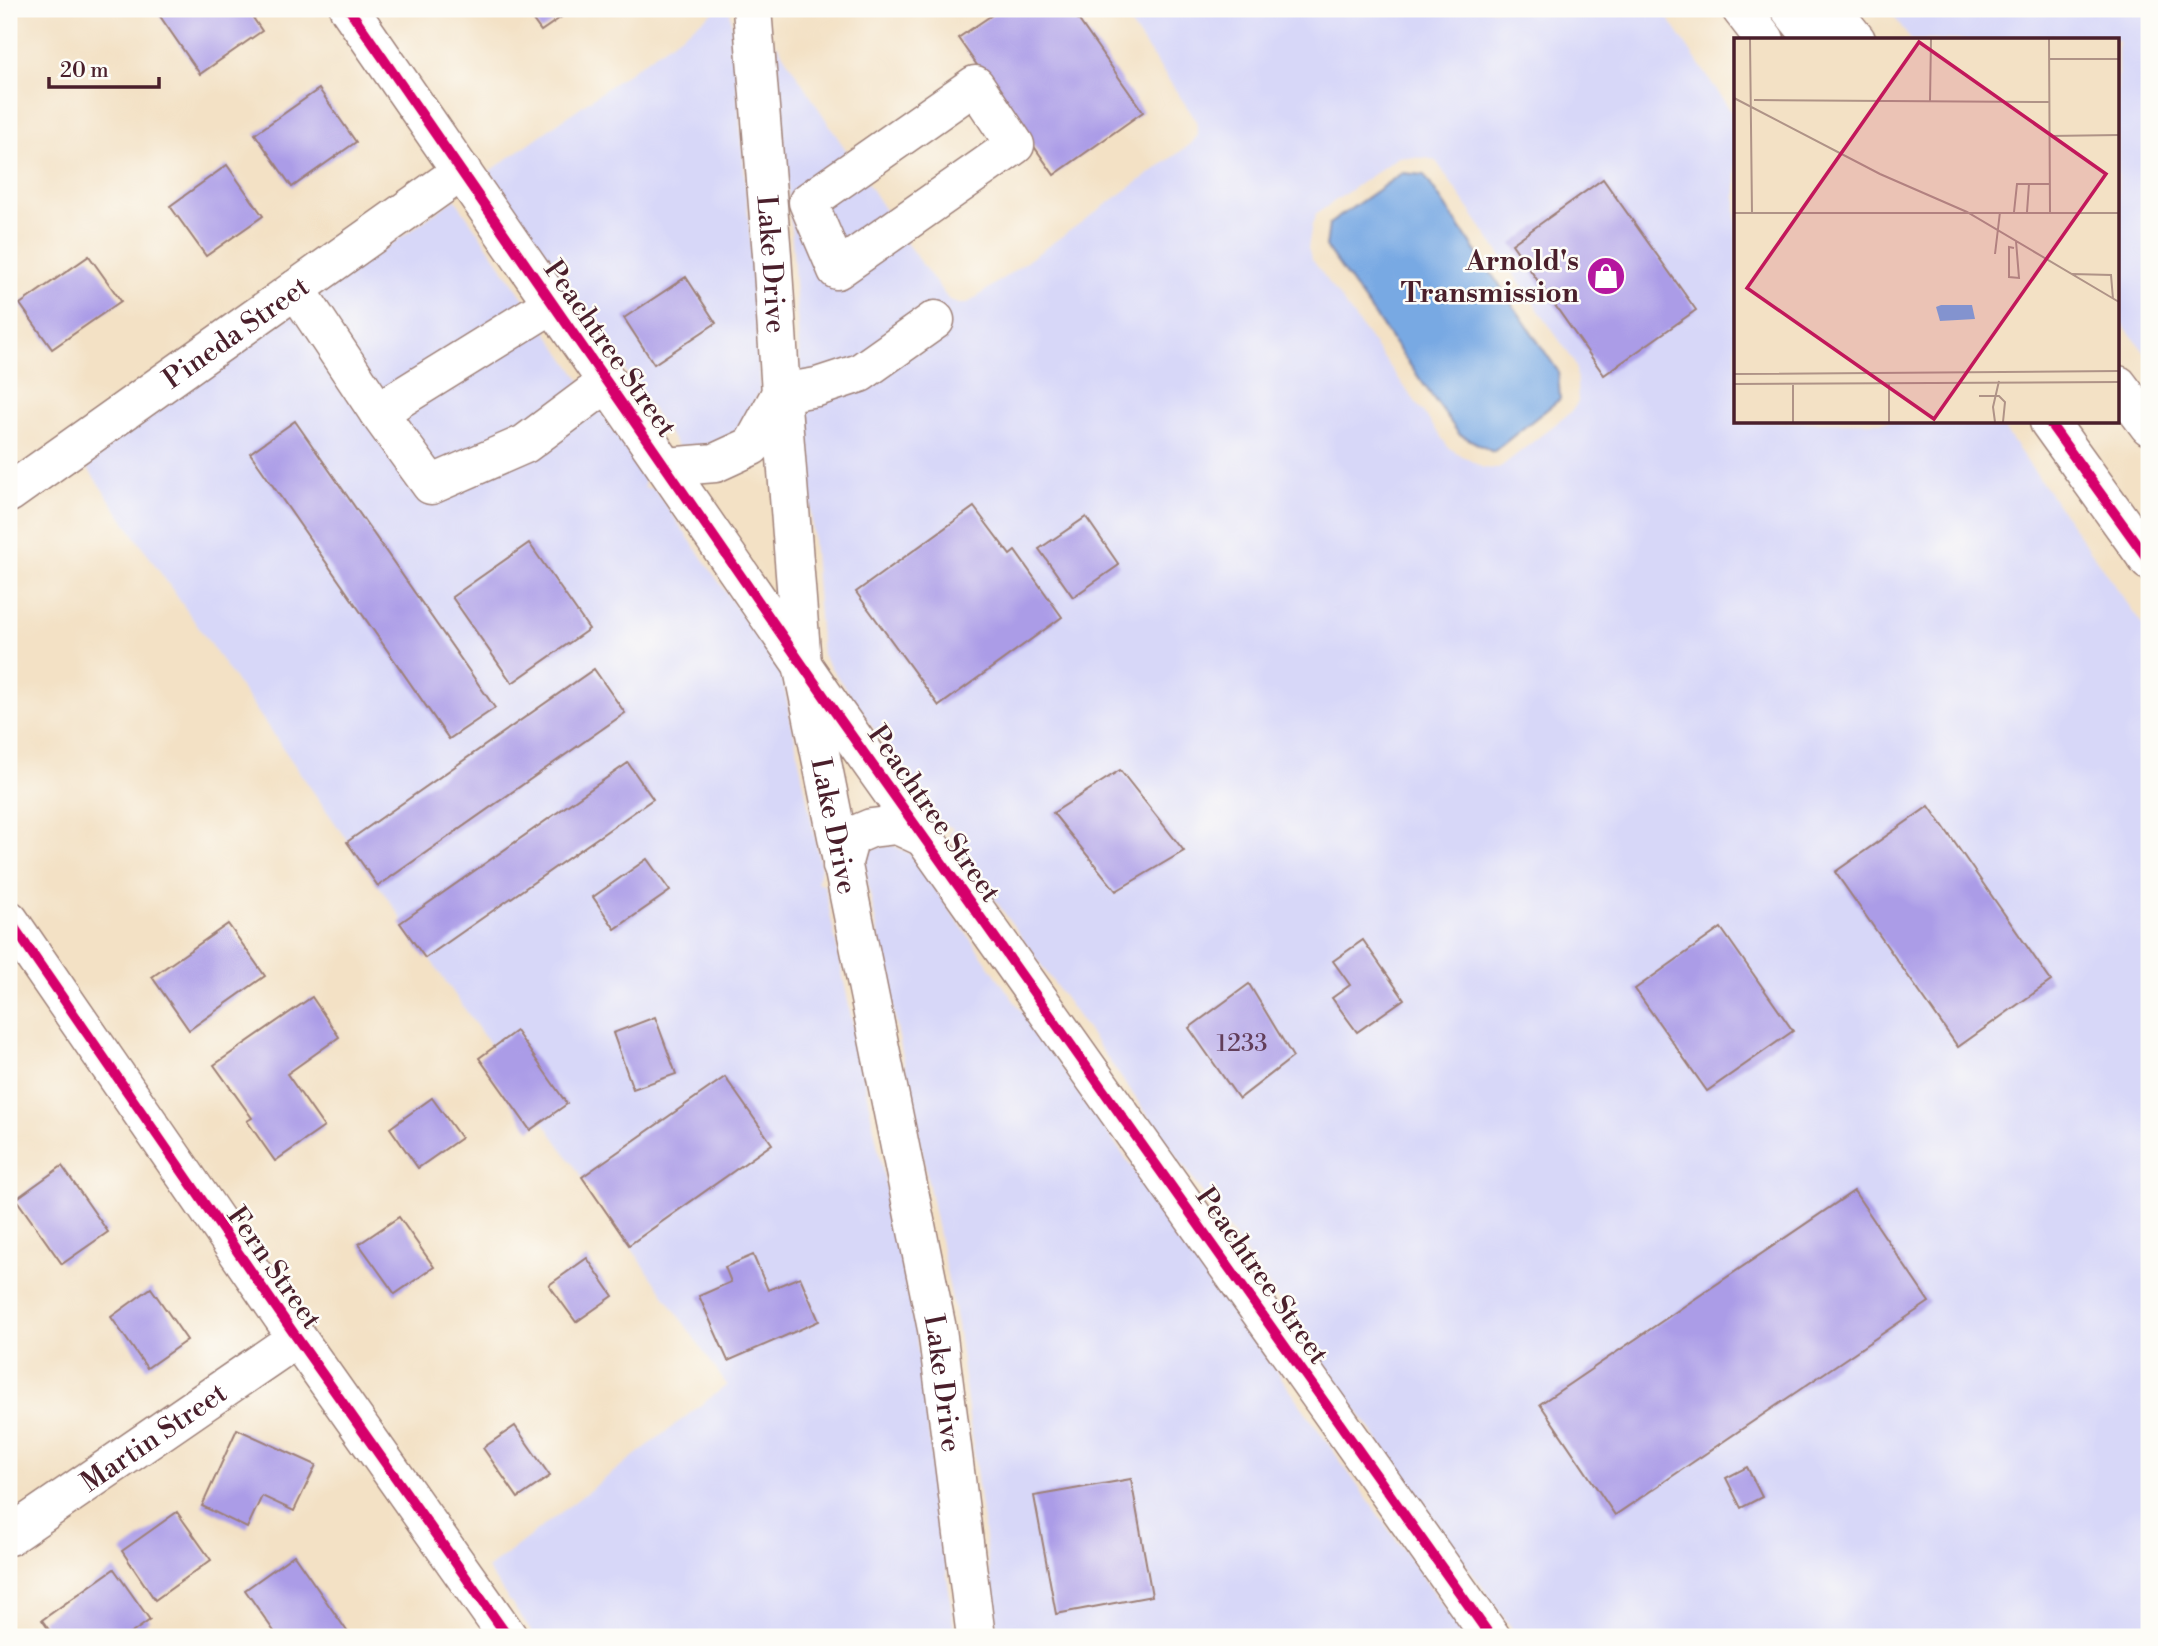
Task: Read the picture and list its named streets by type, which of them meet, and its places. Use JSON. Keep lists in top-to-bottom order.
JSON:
{
  "streets": {
    "street": [
      "Lake Drive",
      "Pineda Street",
      "Peachtree Street",
      "Fern Street",
      "Martin Street"
    ]
  },
  "crossings": [
    ["Lake Drive", "Peachtree Street"],
    ["Pineda Street", "Peachtree Street"],
    ["Fern Street", "Martin Street"]
  ],
  "places": {
    "shop": ["Arnold's Transmission"]
  },
  "house_numbers": ["1233"],
  "scale_bar": "20 m"
}
